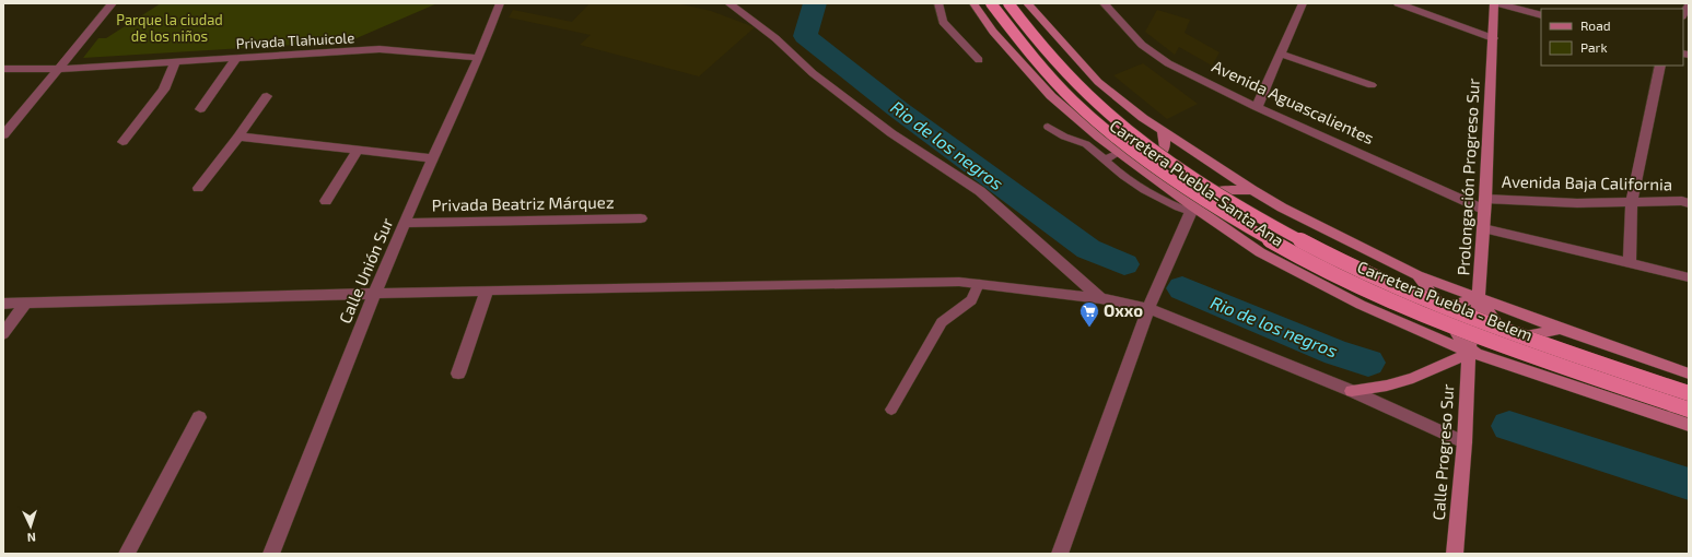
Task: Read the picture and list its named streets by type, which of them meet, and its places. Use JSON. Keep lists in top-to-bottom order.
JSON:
{
  "streets": {
    "main road": ["Carretera Puebla - Belem"],
    "street": [
      "Privada Tlahuicole",
      "Avenida Aguascalientes",
      "Prolongación Progreso Sur",
      "Carretera Puebla-Santa Ana",
      "Avenida Baja California",
      "Privada Beatriz Márquez",
      "Calle Unión Sur",
      "Calle Progreso Sur"
    ]
  },
  "crossings": [
    ["Privada Tlahuicole", "Calle Unión Sur"],
    ["Avenida Aguascalientes", "Prolongación Progreso Sur"],
    ["Avenida Aguascalientes", "Avenida Baja California"],
    ["Prolongación Progreso Sur", "Carretera Puebla-Santa Ana"],
    ["Prolongación Progreso Sur", "Avenida Baja California"],
    ["Prolongación Progreso Sur", "Carretera Puebla - Belem"],
    ["Prolongación Progreso Sur", "Calle Progreso Sur"],
    ["Carretera Puebla-Santa Ana", "Calle Progreso Sur"],
    ["Privada Beatriz Márquez", "Calle Unión Sur"]
  ],
  "water": ["Rio de los negros"],
  "parks": ["Parque la ciudad de los niños"],
  "places": {
    "supermarket": ["Oxxo"]
  },
  "legend": ["Road", "Park"],
  "north": "bottom"
}
